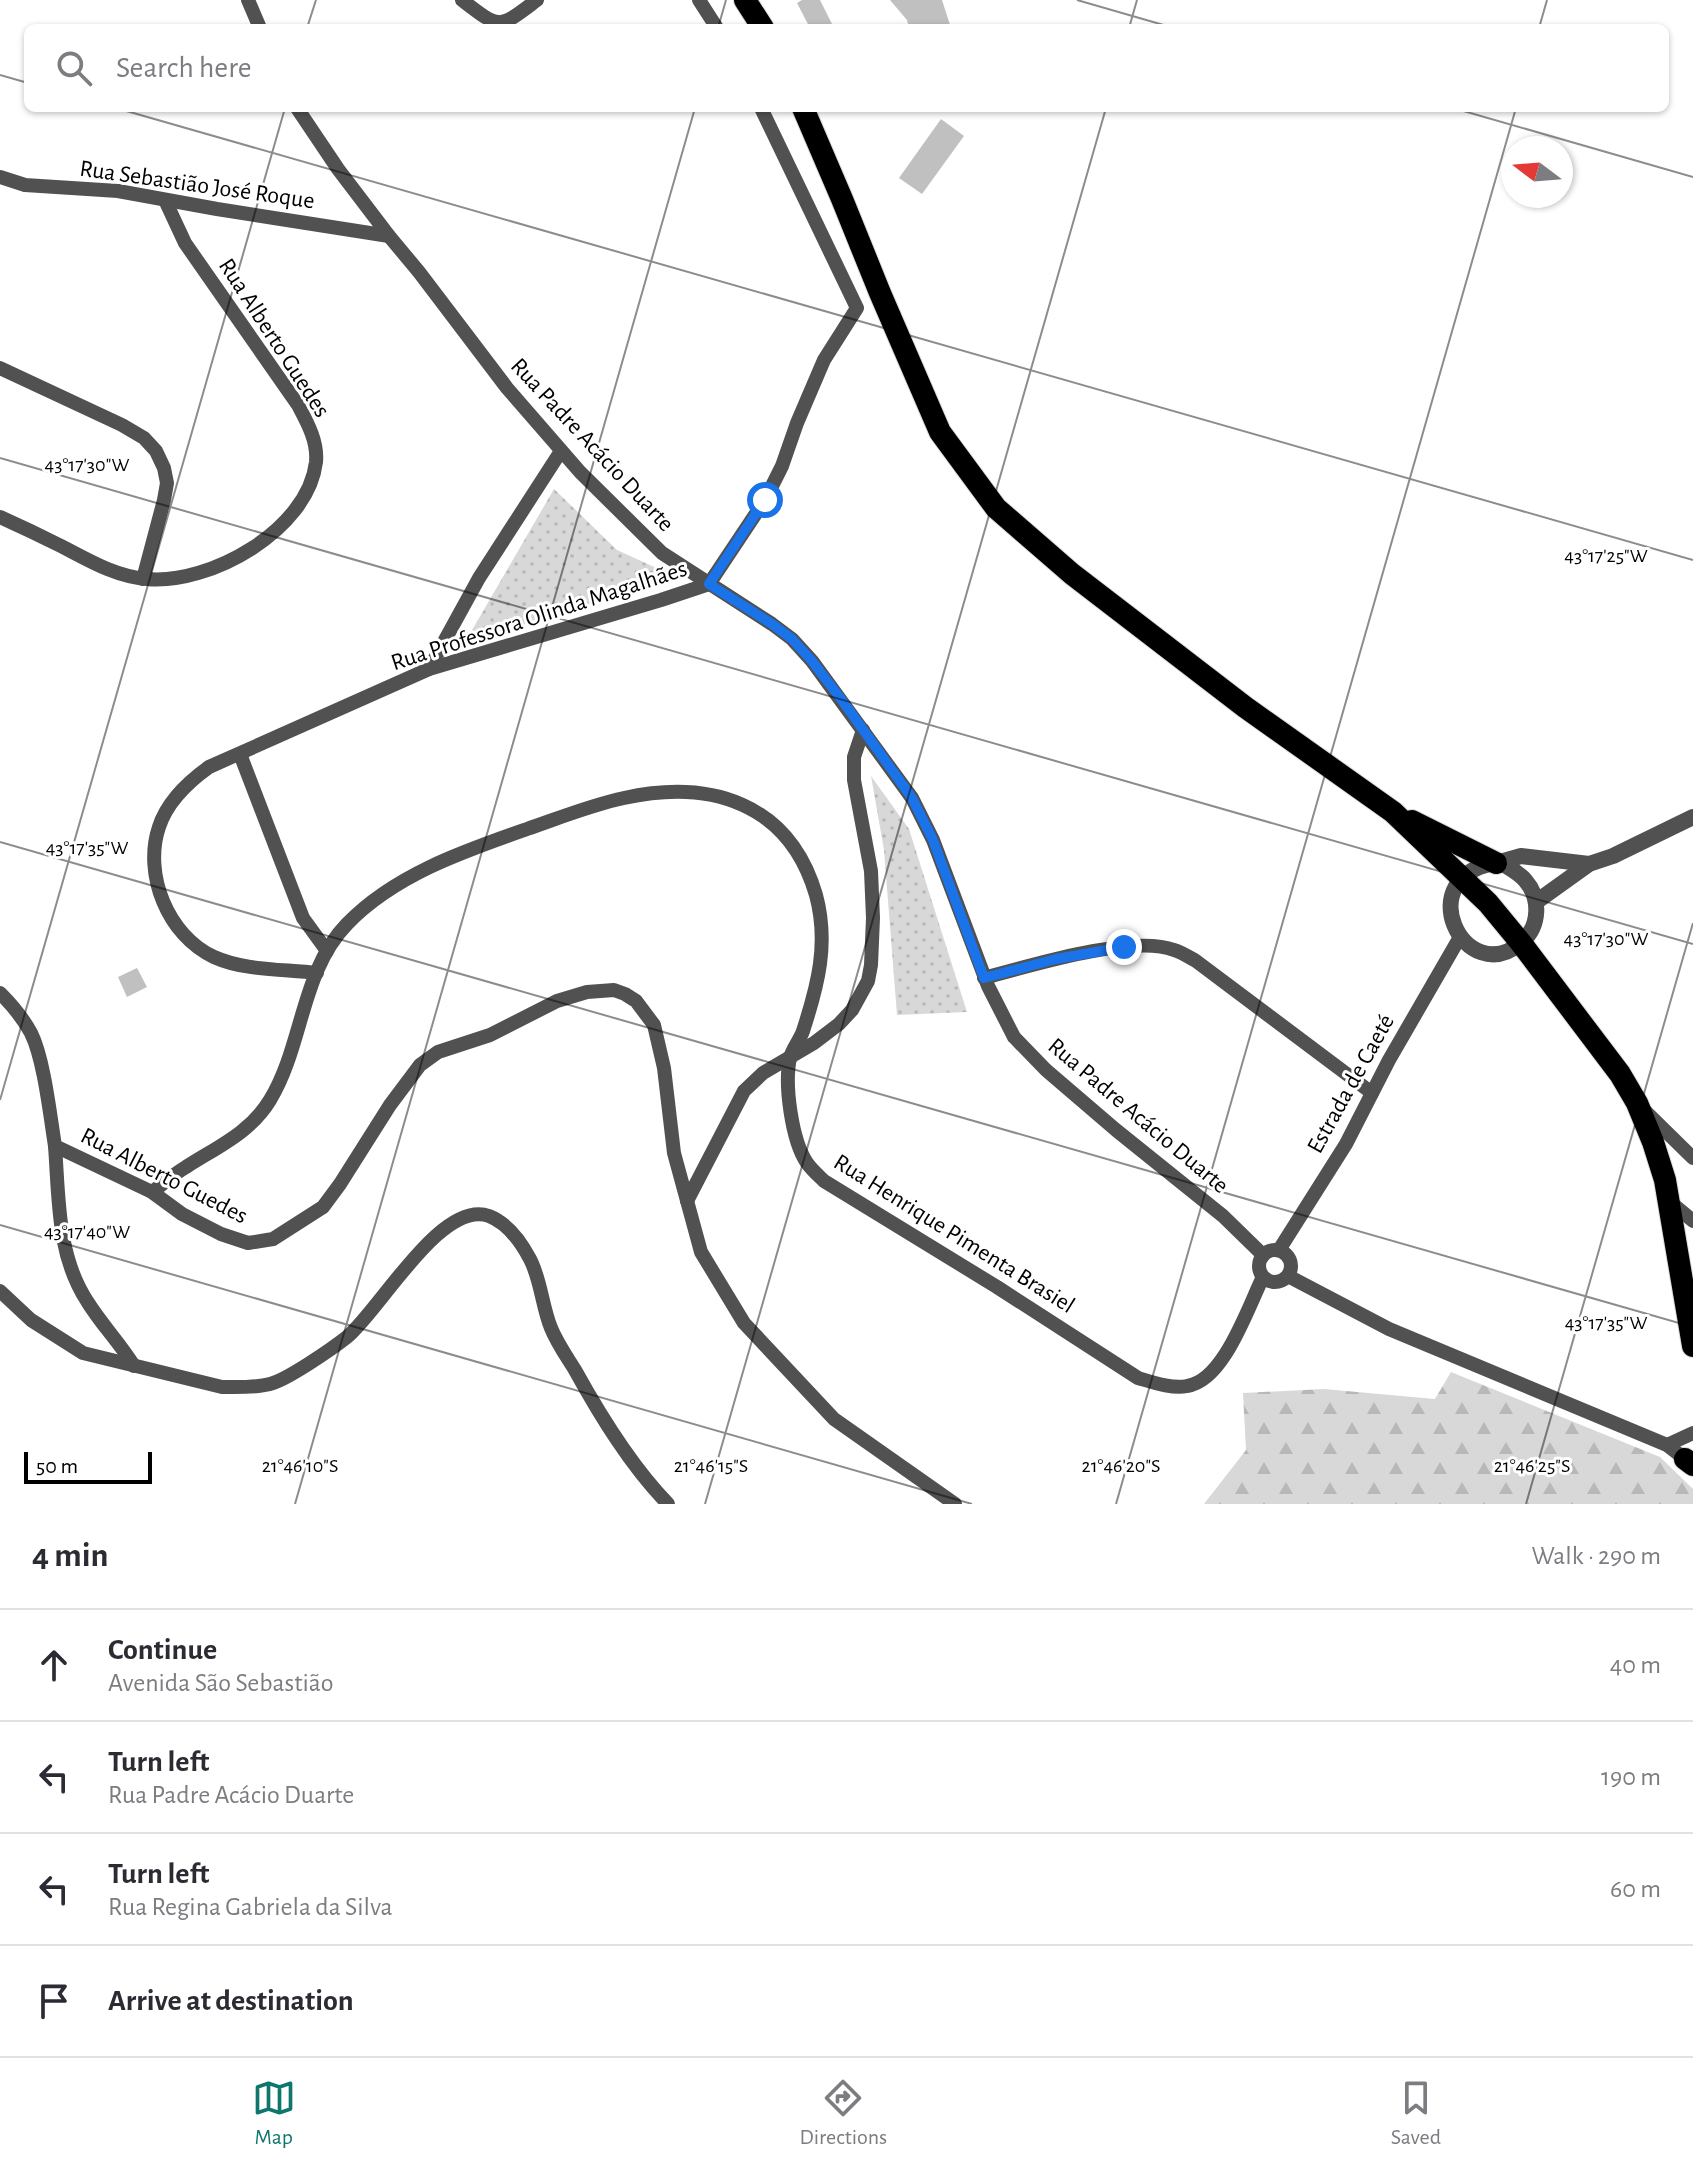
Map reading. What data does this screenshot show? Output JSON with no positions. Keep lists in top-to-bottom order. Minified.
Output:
{"streets":{"street":["Rua Sebastião José Roque","Rua Alberto Guedes","Rua Padre Acácio Duarte","Rua Professora Olinda Magalhães","Estrada de Caeté","Rua Henrique Pimenta Brasiel"]},"crossings":[["Rua Sebastião José Roque","Rua Alberto Guedes"],["Rua Sebastião José Roque","Rua Padre Acácio Duarte"],["Rua Alberto Guedes","Rua Henrique Pimenta Brasiel"],["Rua Padre Acácio Duarte","Rua Professora Olinda Magalhães"],["Rua Padre Acácio Duarte","Estrada de Caeté"],["Rua Padre Acácio Duarte","Rua Henrique Pimenta Brasiel"],["Rua Professora Olinda Magalhães","Rua Henrique Pimenta Brasiel"],["Estrada de Caeté","Rua Henrique Pimenta Brasiel"]],"scale_bar":"50 m","north":"left","page":{"search":"Search here","scale":"50 m","heading":["4 min","Walk · 290 m"],"list":[["Continue","Avenida São Sebastião","40 m"],["Turn left","Rua Padre Acácio Duarte","190 m"],["Turn left","Rua Regina Gabriela da Silva","60 m"],"Arrive at destination"],"nav":["Map","Directions","Saved"]},"coordinates":["43°17'30\"W","43°17'25\"W","43°17'35\"W","43°17'40\"W","21°46'10\"S","21°46'15\"S","21°46'20\"S","21°46'25\"S"]}
